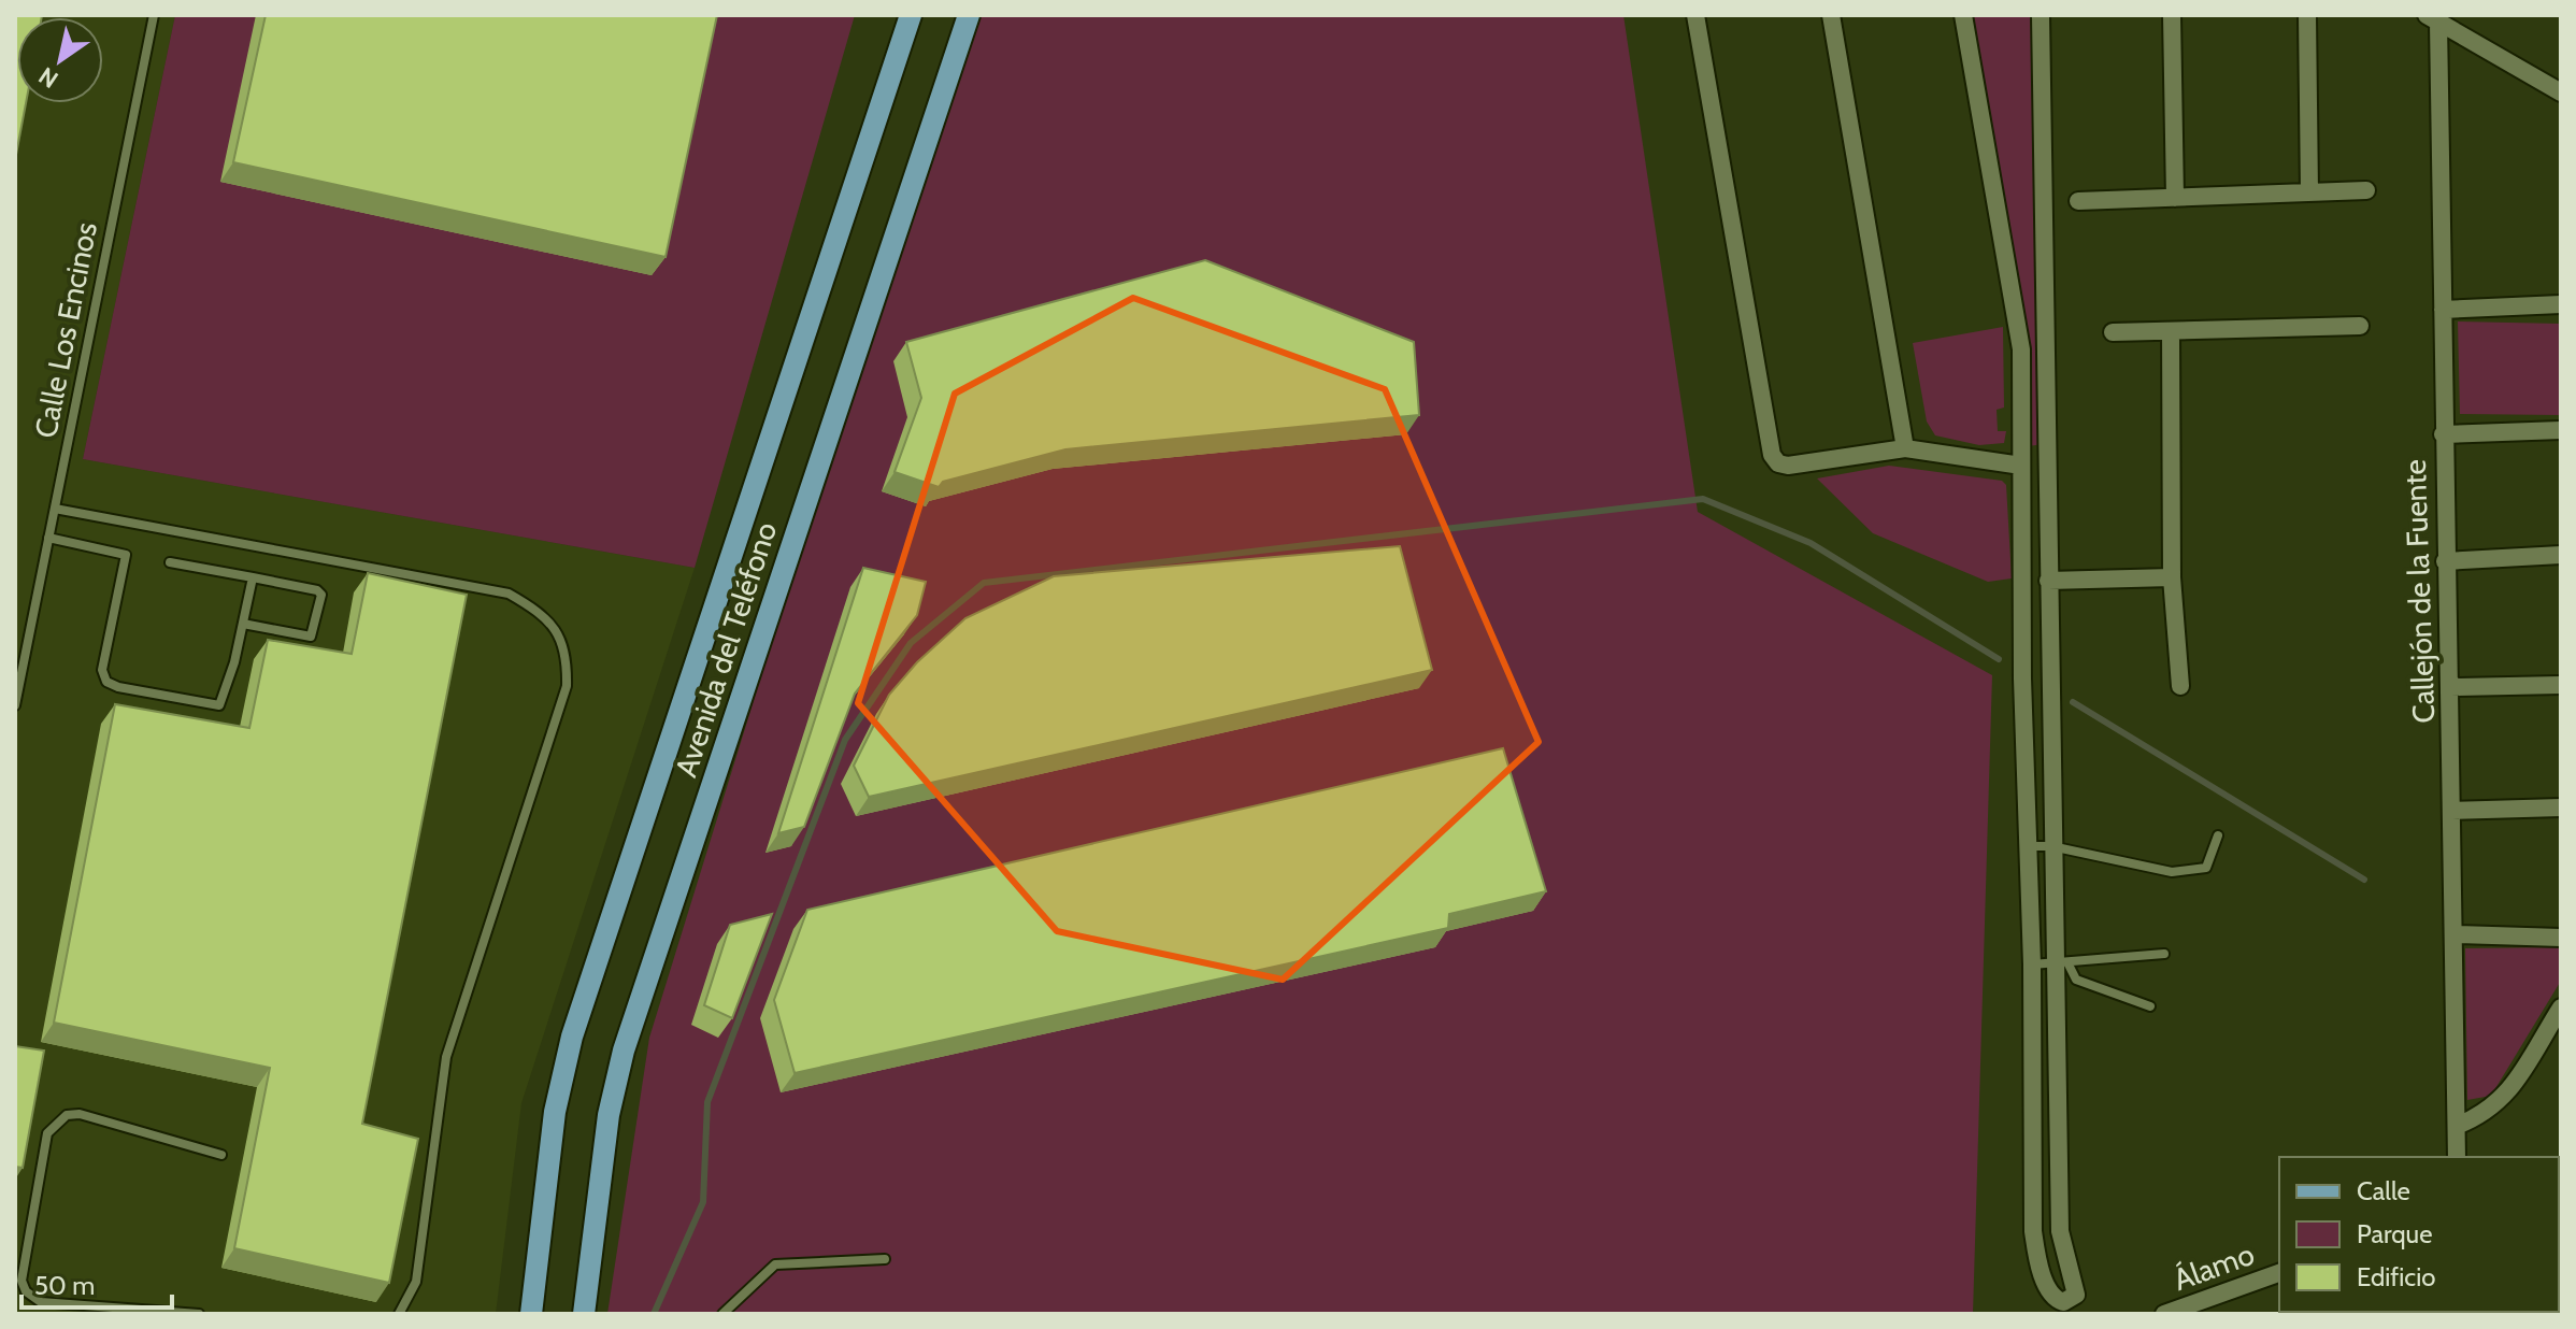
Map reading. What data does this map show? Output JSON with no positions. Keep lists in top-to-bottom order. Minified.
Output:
{"streets":{"main road":["Avenida del Teléfono"],"street":["Callejón de la Fuente","Álamo"],"lane":["Calle Los Encinos"]},"legend":["Calle","Parque","Edificio"],"scale_bar":"50 m","north":"bottom left"}
